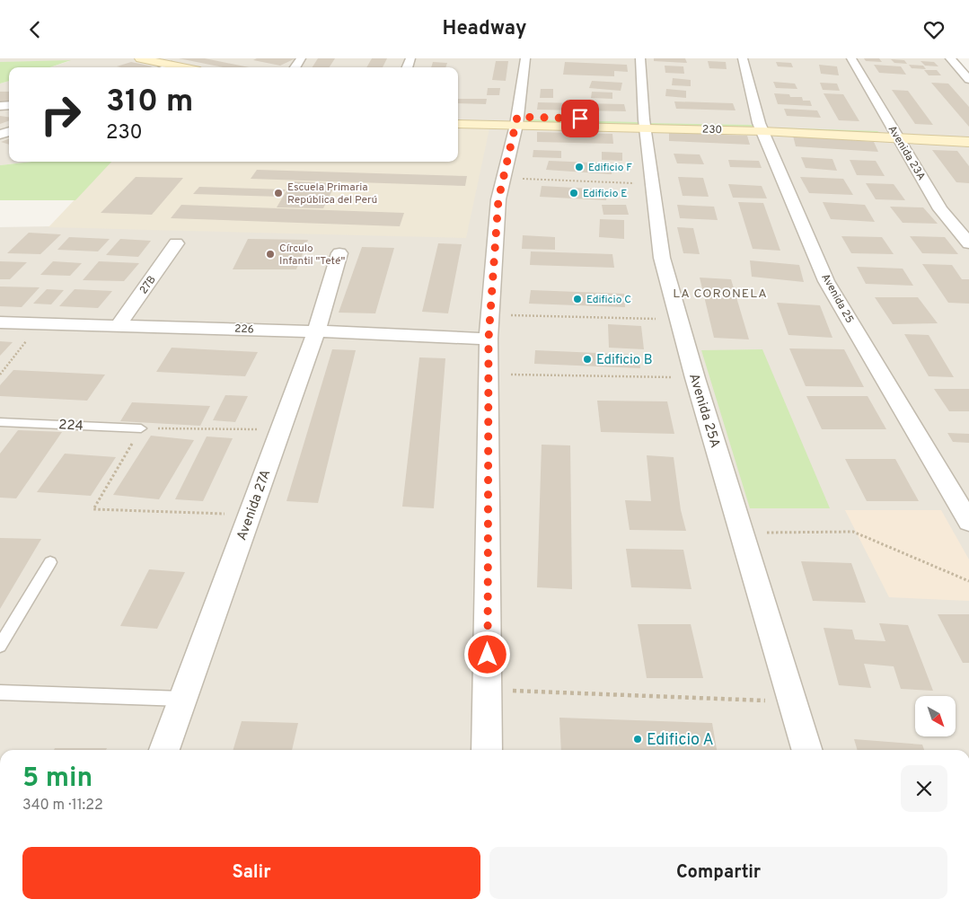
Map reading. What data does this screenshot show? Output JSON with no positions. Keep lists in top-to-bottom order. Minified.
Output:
{"streets":{"street":["230","Avenida 23A","27B","Avenida 25","226","Avenida 25A","Avenida 27A"],"lane":["224"]},"crossings":[["230","Avenida 23A"],["230","Avenida 25"],["230","Avenida 25A"],["27B","226"],["226","Avenida 27A"]],"districts":["LA CORONELA"],"places":["Edificio F","Escuela Primaria República del Perú","Edificio E","Círculo Infantil \"Teté\"","Edificio C","Edificio B","Edificio A"],"north":"bottom right","page":{"header":"Headway","turn":["310 m","230"],"heading":["5 min","340 m · 11:22"],"buttons":["Salir","Compartir"]}}
